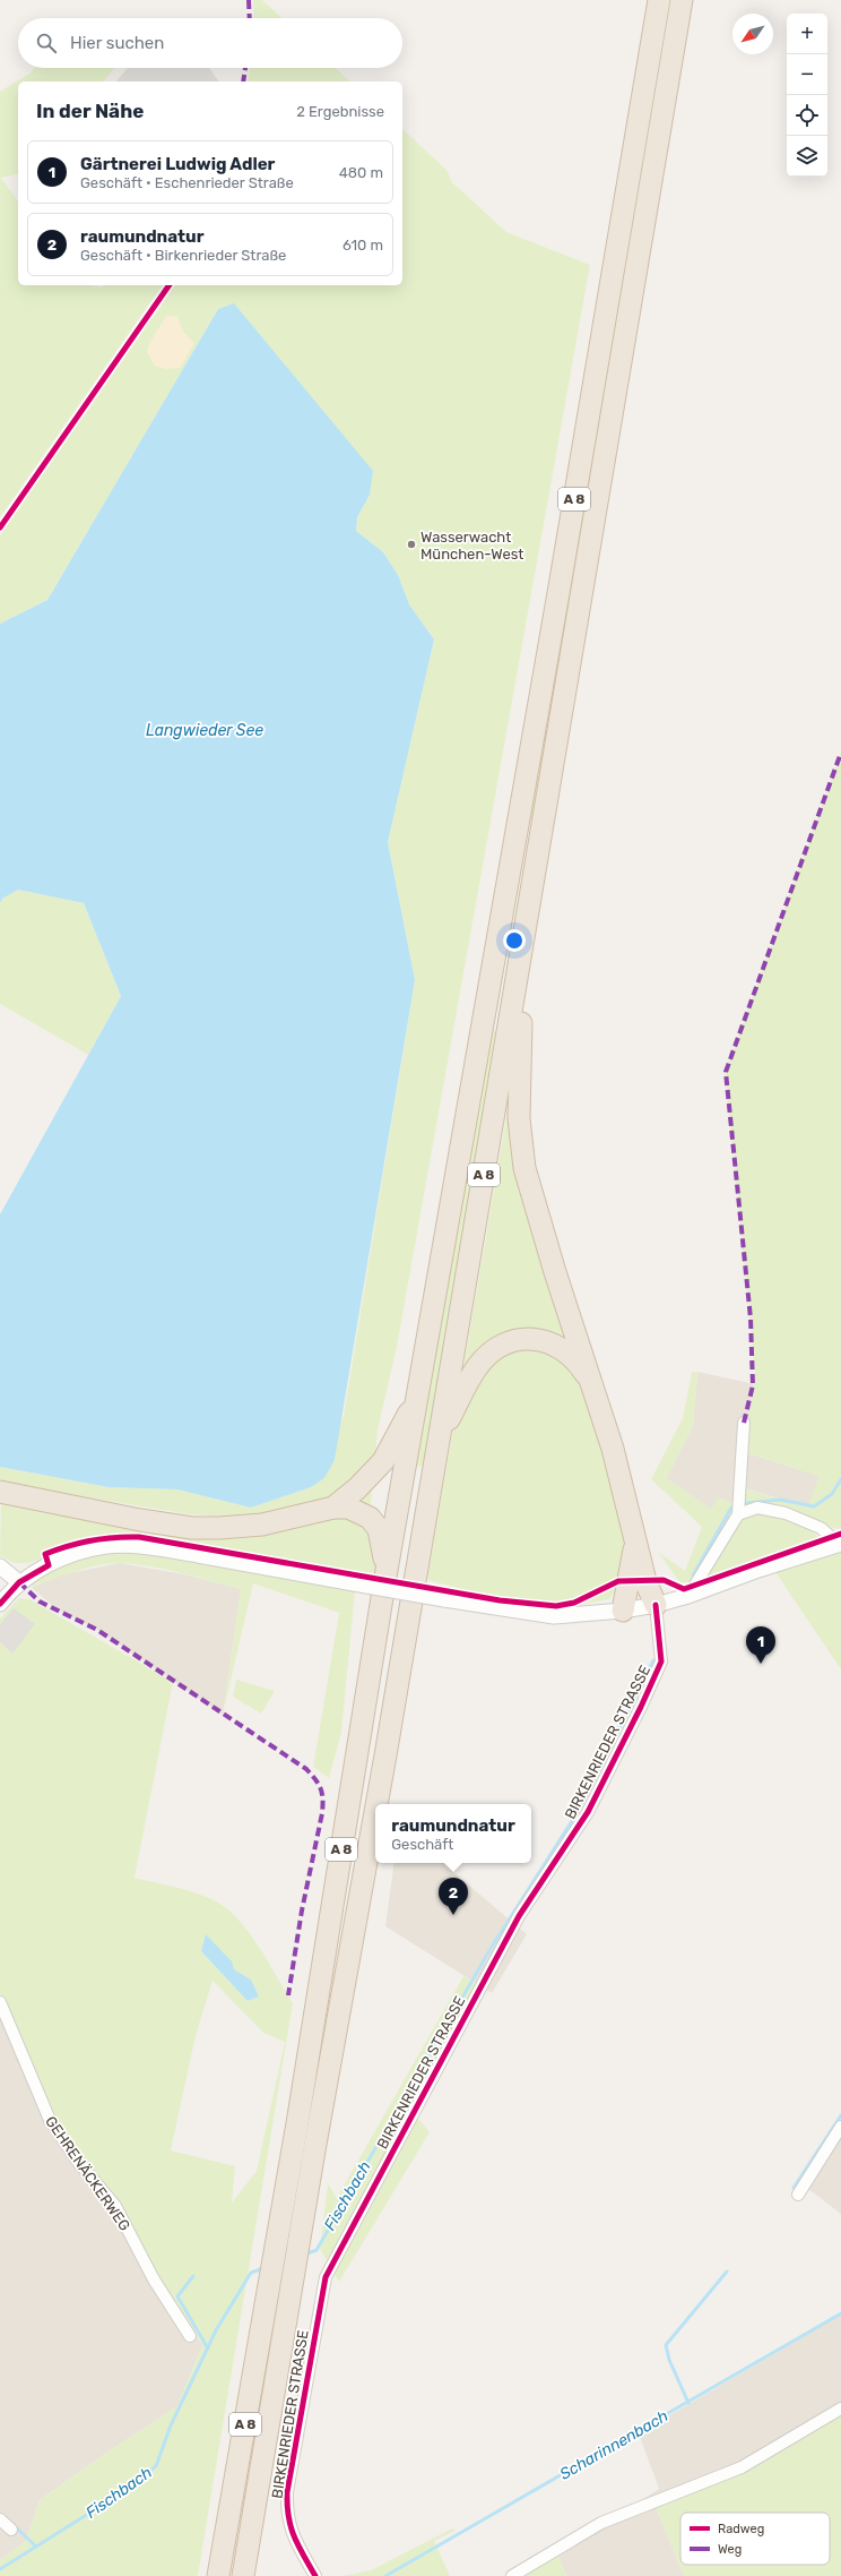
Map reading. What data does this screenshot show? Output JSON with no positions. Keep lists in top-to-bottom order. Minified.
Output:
{"streets":{"highway":["A 8"],"street":["BIRKENRIEDER STRASSE","GEHRENÄCKERWEG"]},"water":["Langwieder See","Fischbach","Scharinnenbach"],"places":["Wasserwacht München-West"],"legend":["Radweg","Weg"],"north":"bottom left","page":{"map_buttons":["+","−"],"search":"Hier suchen","heading":["In der Nähe","2 Ergebnisse"],"list":[{"mark":"1","name":"Gärtnerei Ludwig Adler","note":"Geschäft · Eschenrieder Straße","value":"480 m"},{"mark":"2","name":"raumundnatur","note":"Geschäft · Birkenrieder Straße","value":"610 m"}],"pins":["1","2"],"popup":["raumundnatur","Geschäft"]}}
